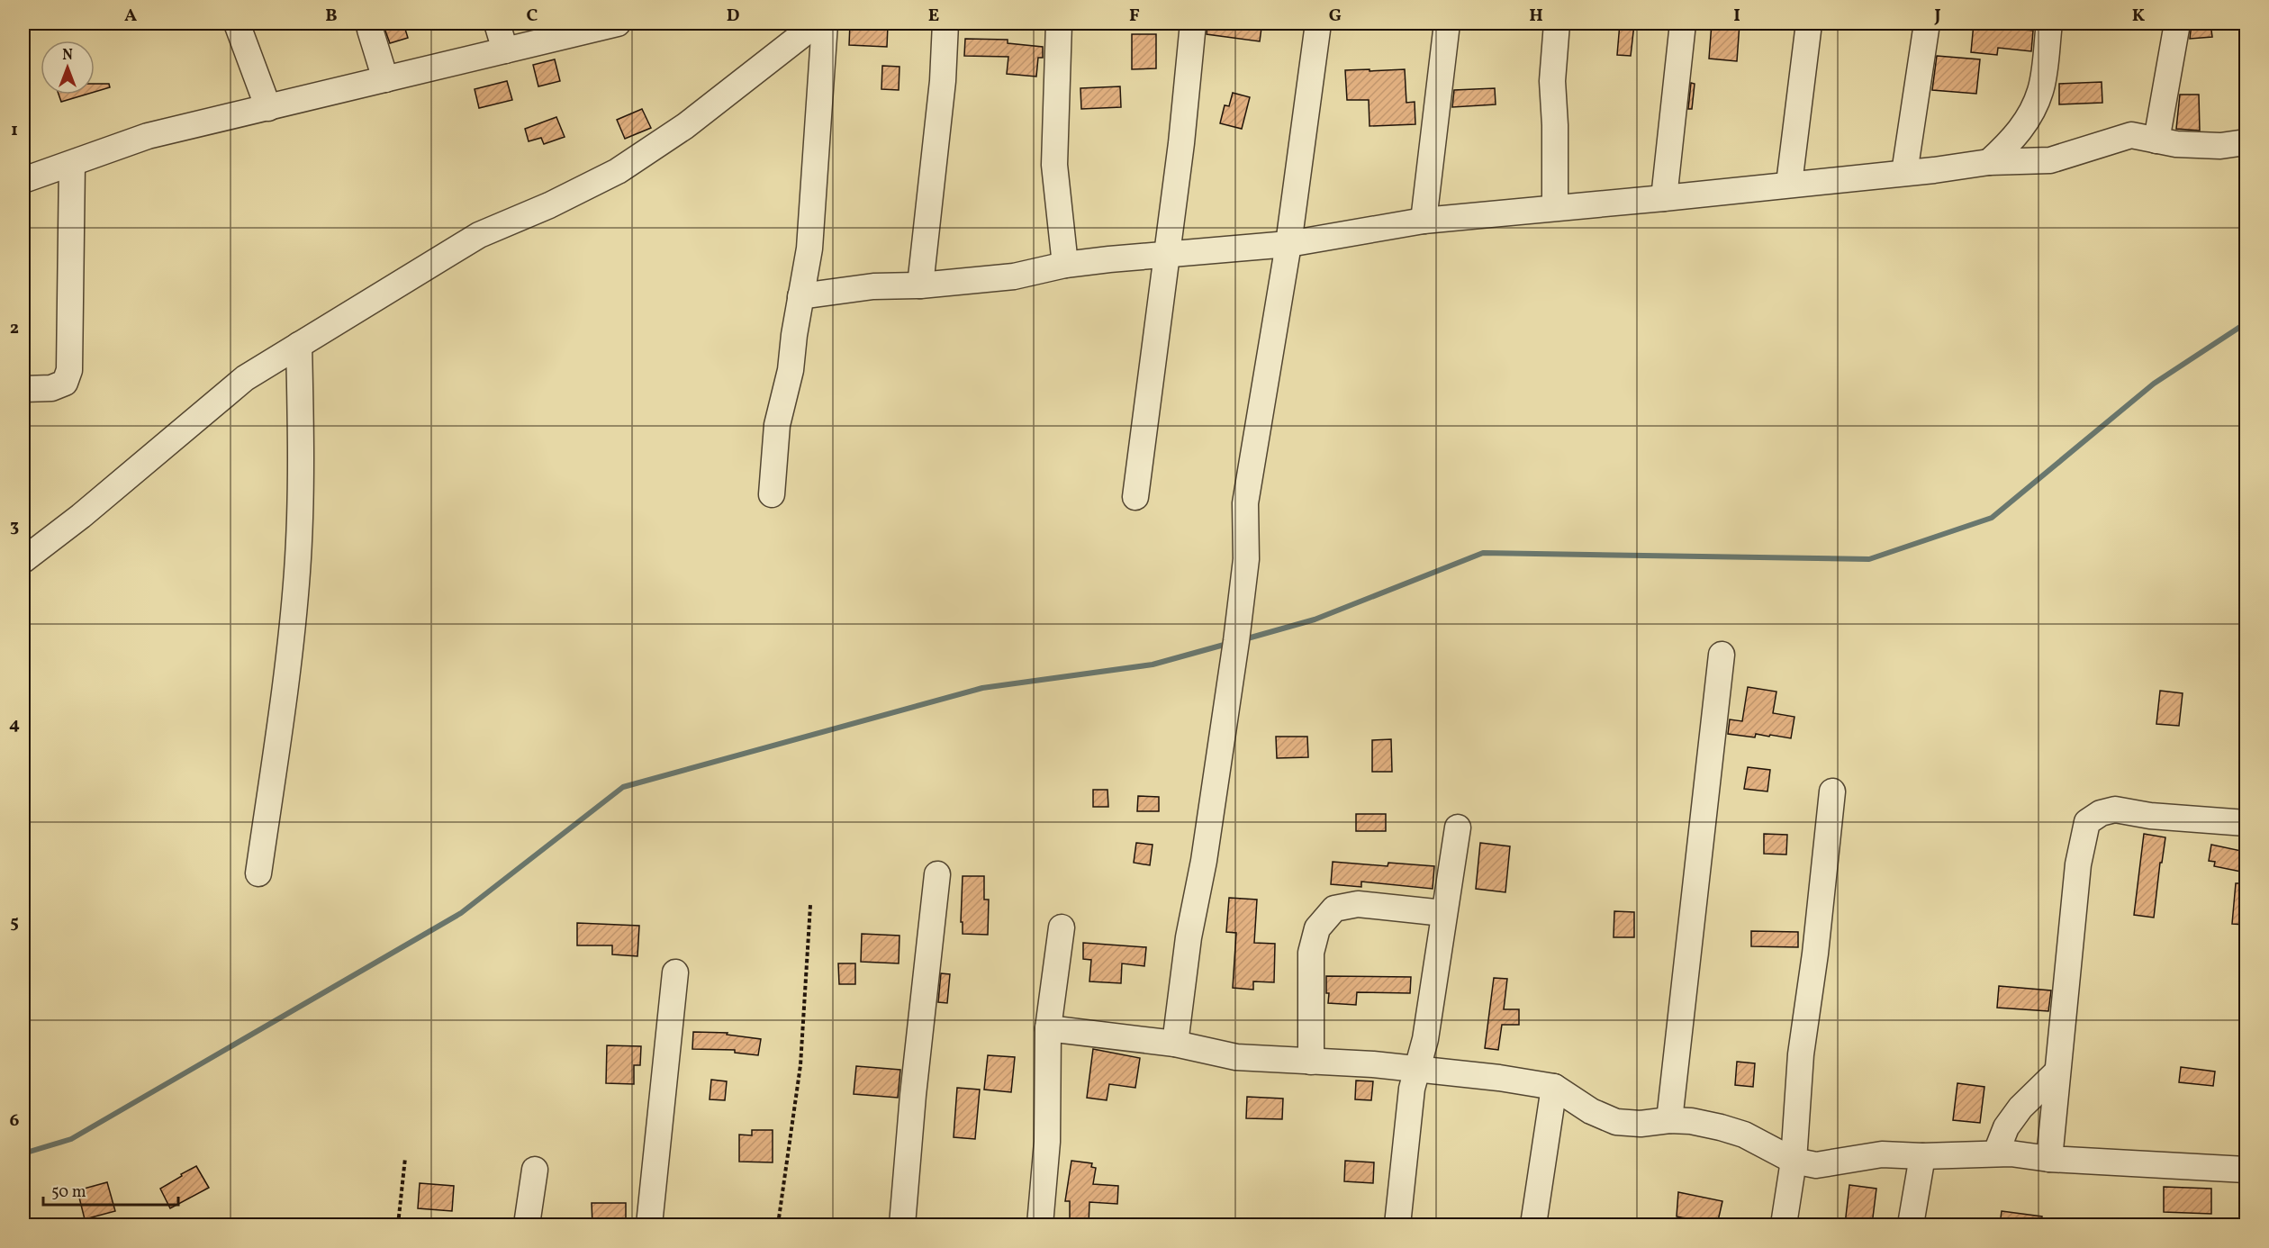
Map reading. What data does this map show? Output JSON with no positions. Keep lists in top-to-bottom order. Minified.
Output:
{"scale_bar":"50 m","north":"top","grid":{"columns":["A","B","C","D","E","F","G","H","I","J","K"],"rows":["1","2","3","4","5","6"]}}
